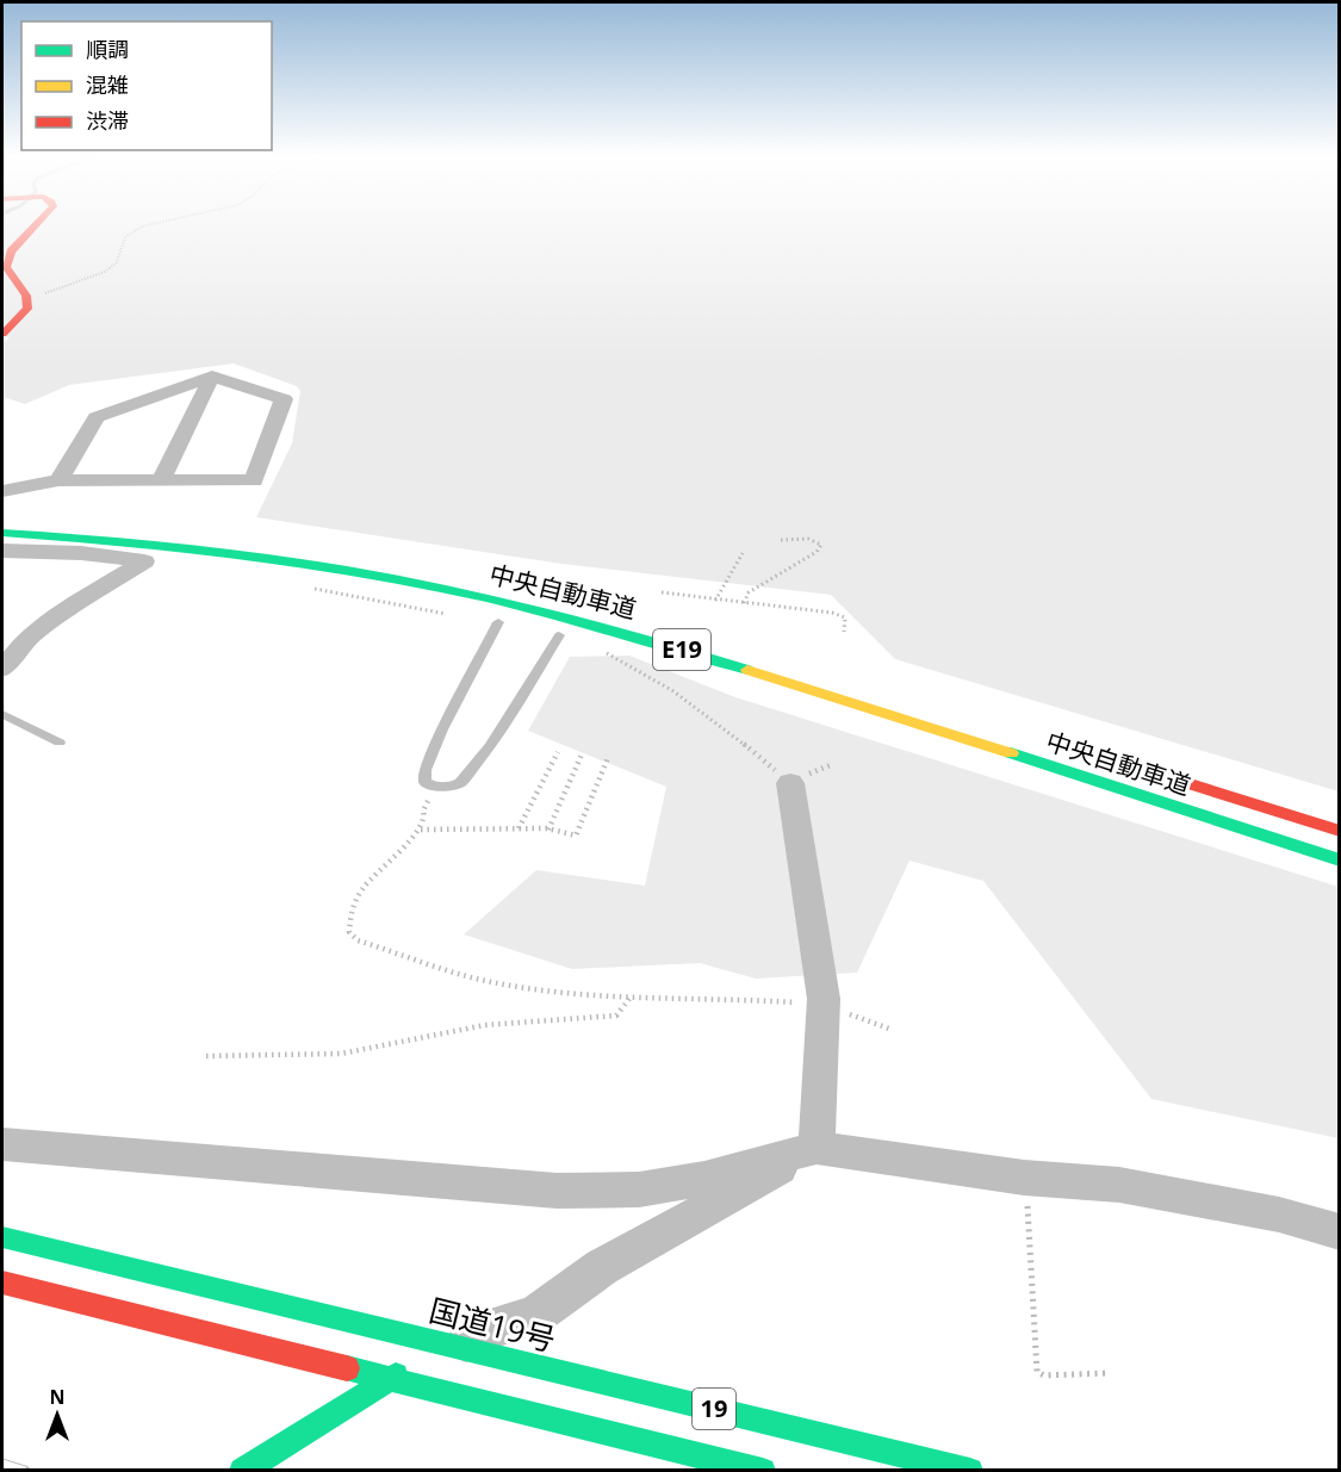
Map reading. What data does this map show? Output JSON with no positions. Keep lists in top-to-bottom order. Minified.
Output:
{"streets":{"main road":["中央自動車道","E19","国道19号","19"]},"legend":["順調","混雑","渋滞"],"north":"top"}
